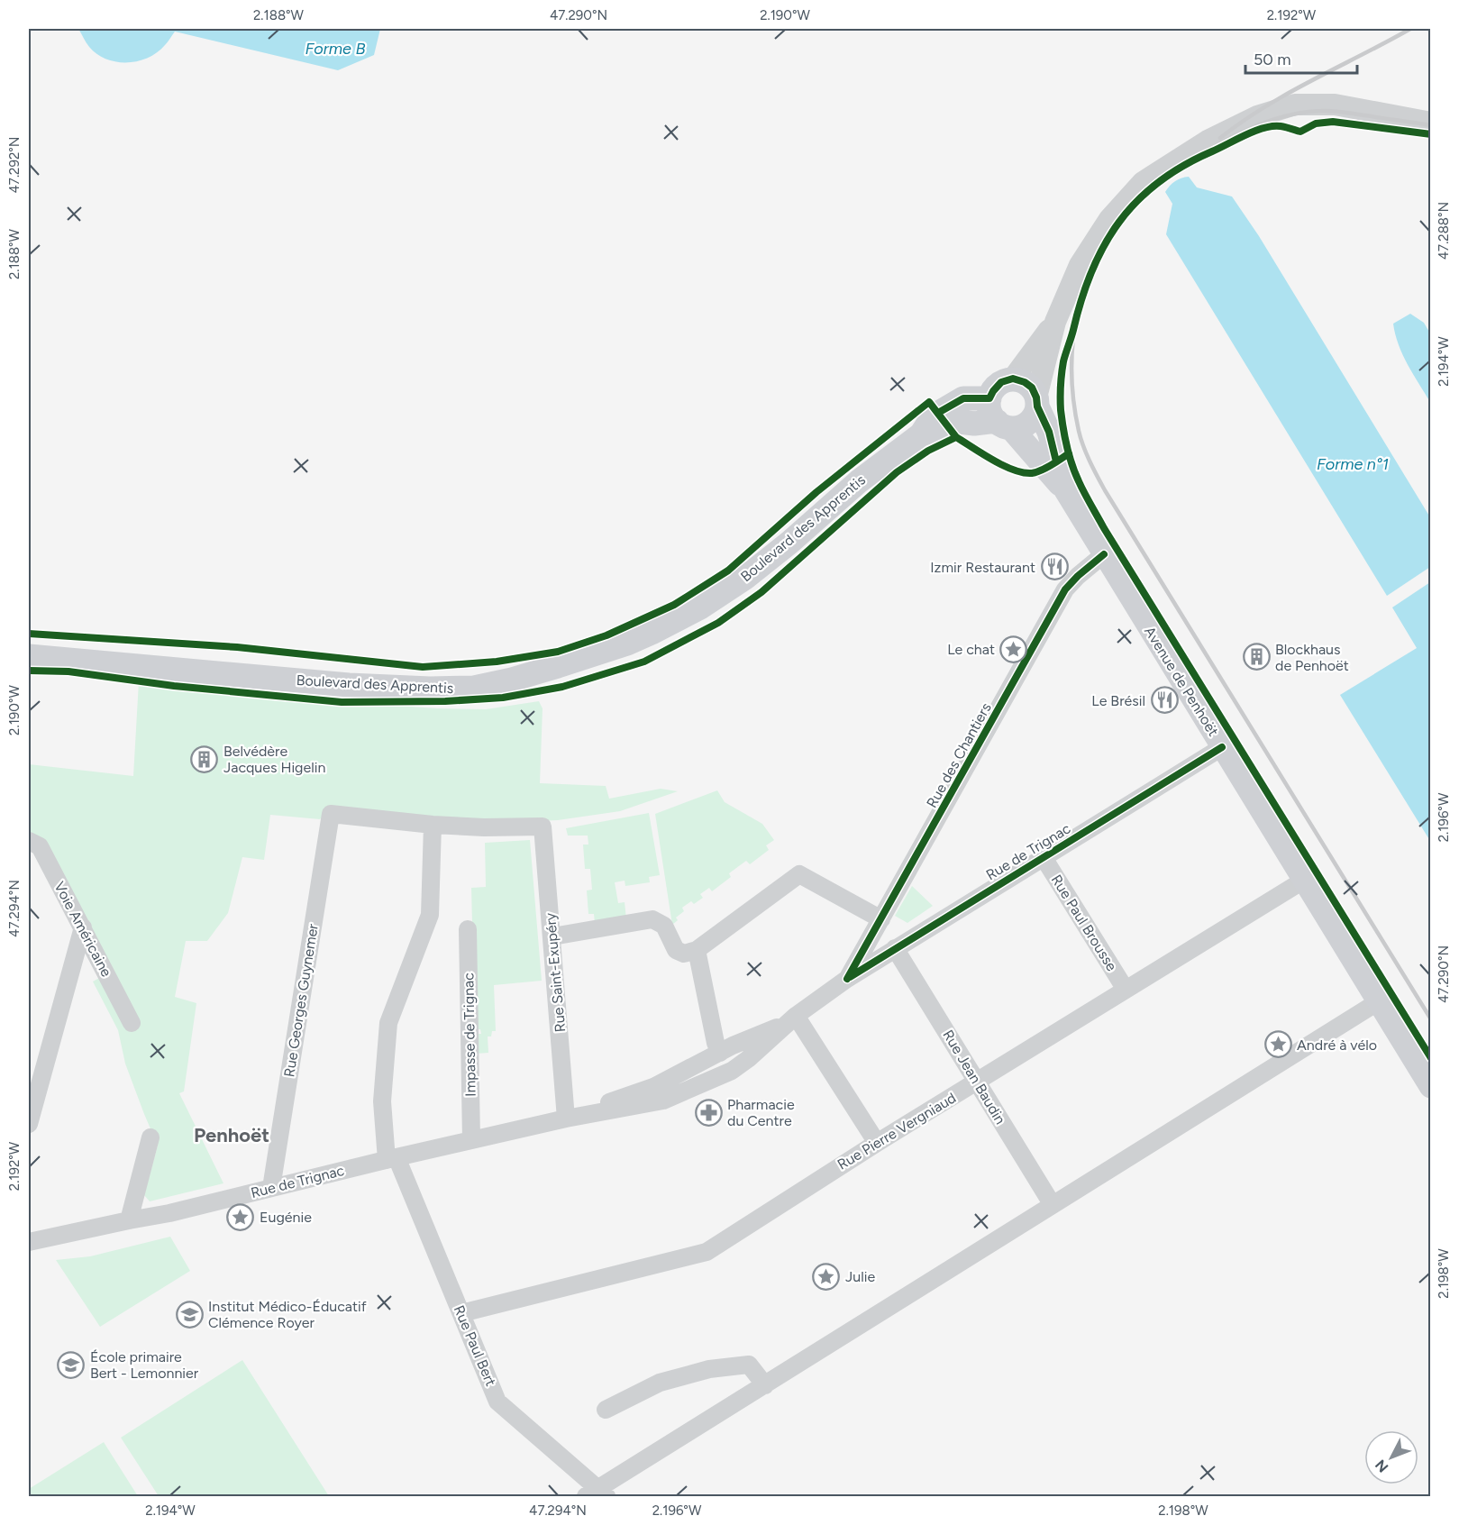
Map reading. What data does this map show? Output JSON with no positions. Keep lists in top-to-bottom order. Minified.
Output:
{"streets":{"main road":["Boulevard des Apprentis","Avenue de Penhoët"],"street":["Rue des Chantiers","Rue de Trignac","Rue Paul Brousse","Voie Américaine","Rue Saint-Exupéry","Rue Georges Guynemer","Impasse de Trignac","Rue Jean Baudin","Rue Pierre Vergniaud","Rue Paul Bert"]},"crossings":[["Boulevard des Apprentis","Avenue de Penhoët"],["Avenue de Penhoët","Rue des Chantiers"],["Avenue de Penhoët","Rue de Trignac"],["Avenue de Penhoët","Rue Pierre Vergniaud"],["Rue des Chantiers","Rue de Trignac"],["Rue de Trignac","Rue Paul Brousse"],["Rue de Trignac","Rue Saint-Exupéry"],["Rue de Trignac","Rue Georges Guynemer"],["Rue de Trignac","Impasse de Trignac"],["Rue de Trignac","Rue Jean Baudin"],["Rue de Trignac","Rue Paul Bert"],["Rue Paul Brousse","Rue Pierre Vergniaud"],["Rue Saint-Exupéry","Rue Georges Guynemer"],["Rue Saint-Exupéry","Rue Paul Bert"],["Rue Georges Guynemer","Rue Paul Bert"],["Rue Jean Baudin","Rue Pierre Vergniaud"],["Rue Pierre Vergniaud","Rue Paul Bert"]],"districts":["Penhoët"],"water":["Forme B","Forme n°1"],"places":{"restaurant":["Izmir Restaurant","Le Brésil"],"place":["Le chat","André à vélo","Eugénie","Julie"],"building":["Blockhaus de Penhoët","Belvédère Jacques Higelin"],"pharmacy":["Pharmacie du Centre"],"school or university":["Institut Médico-Éducatif Clémence Royer","École primaire Bert - Lemonnier"]},"scale_bar":"50 m","north":"bottom left","coordinates":["2.188°W","47.290°N","2.190°W","2.192°W","47.292°N","47.288°N","2.194°W","2.196°W","47.294°N","2.198°W"]}
